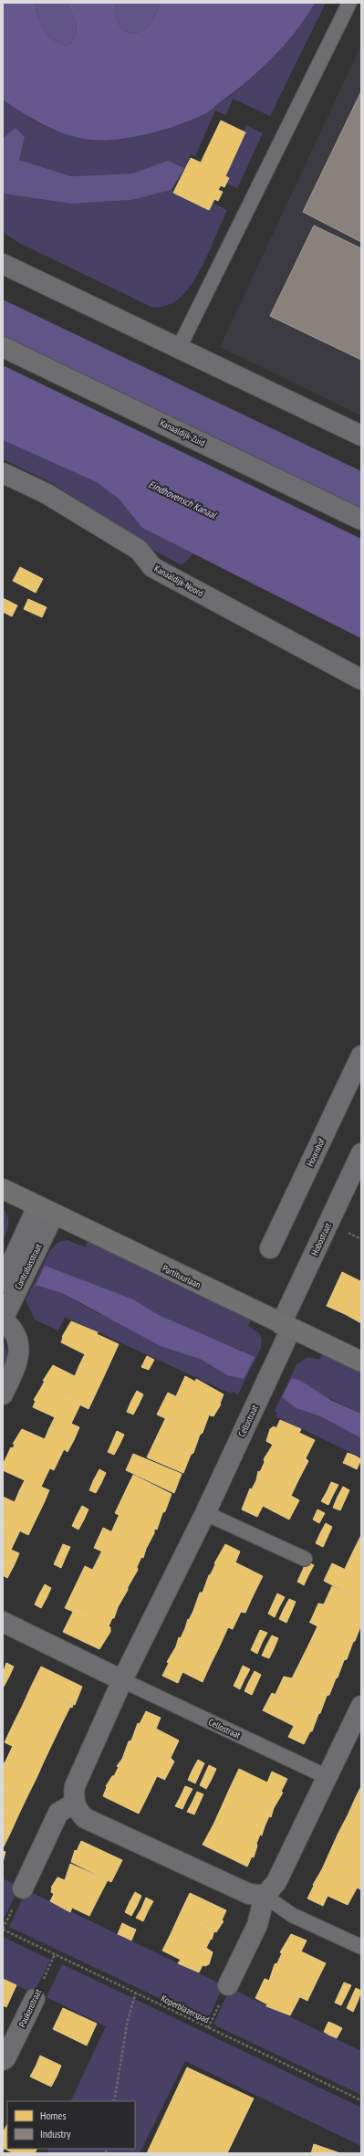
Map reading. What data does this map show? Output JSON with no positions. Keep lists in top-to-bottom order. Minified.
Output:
{"streets":{"street":["Kanaaldijk-Zuid","Kanaaldijk-Noord","Hoornhof","Hobostraat","Contrabasstraat","Partituurlaan","Cellostraat","Paukenstraat"],"path":["Koperblazerspad"]},"crossings":[["Hobostraat","Partituurlaan"],["Hobostraat","Cellostraat"],["Contrabasstraat","Partituurlaan"],["Partituurlaan","Cellostraat"],["Paukenstraat","Koperblazerspad"]],"water":["Eindhovensch Kanaal"],"legend":["Homes","Industry"]}
